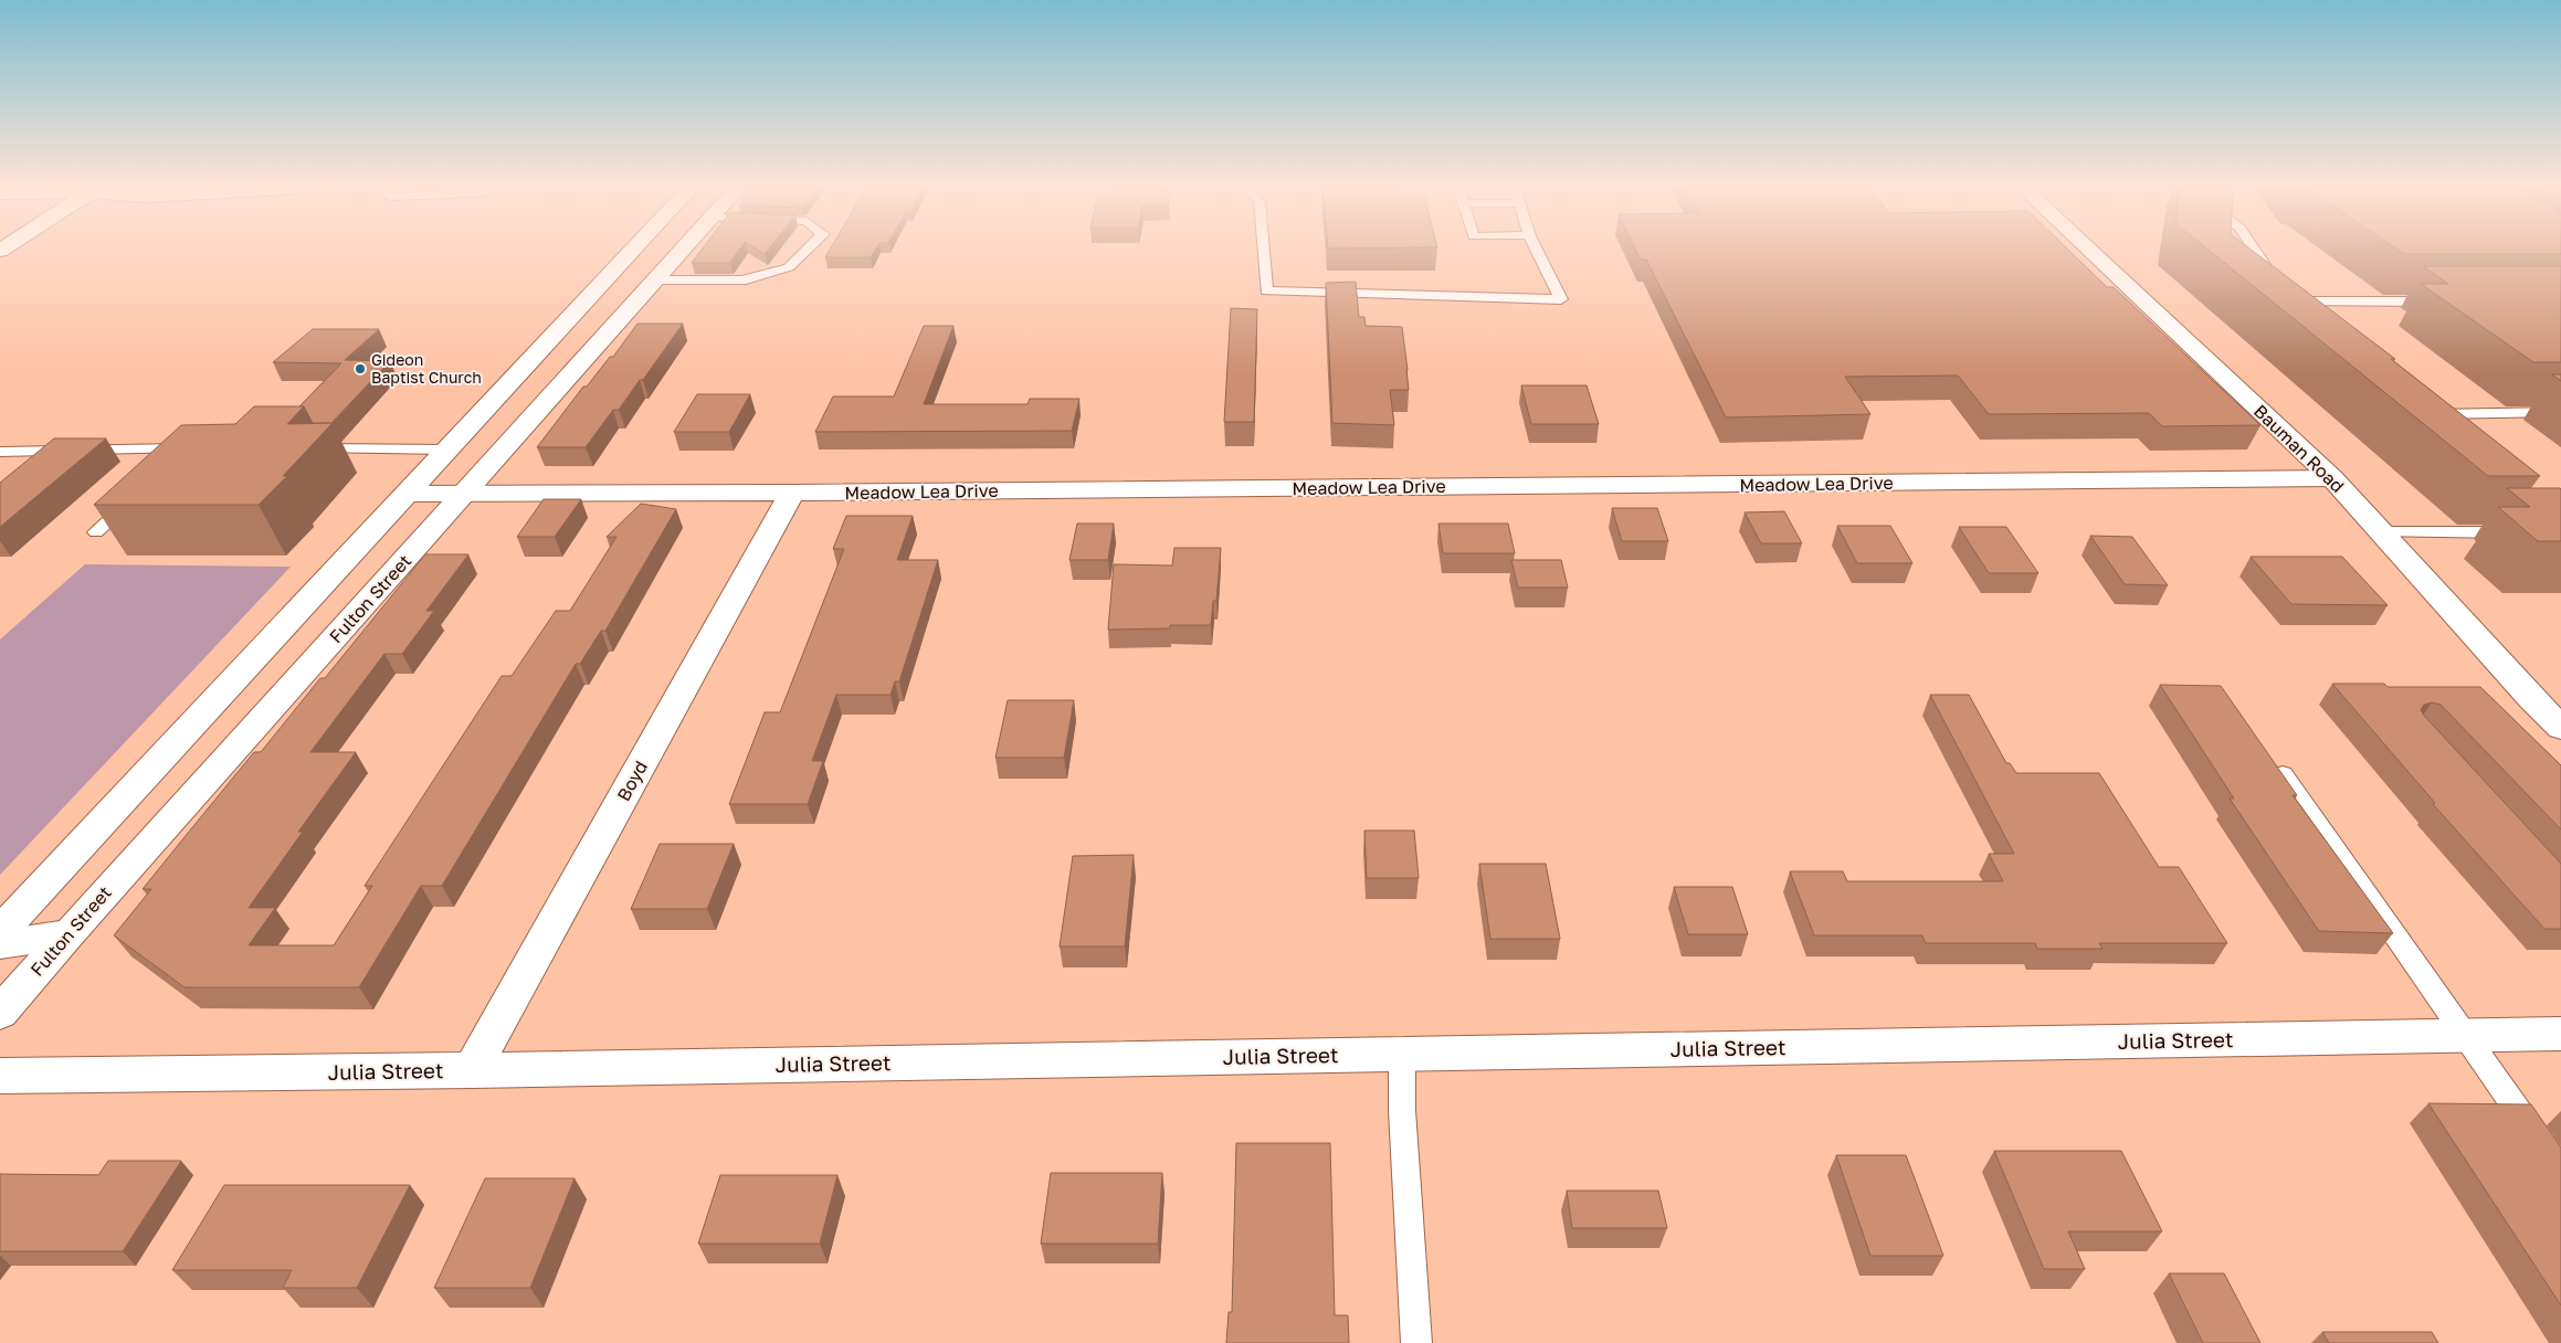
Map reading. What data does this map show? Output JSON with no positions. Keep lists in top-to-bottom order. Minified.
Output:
{"streets":{"street":["Bauman Road","Meadow Lea Drive","Fulton Street","Boyd","Julia Street"]},"crossings":[["Bauman Road","Meadow Lea Drive"],["Meadow Lea Drive","Fulton Street"],["Meadow Lea Drive","Boyd"],["Boyd","Julia Street"]],"places":["Gideon Baptist Church"]}
